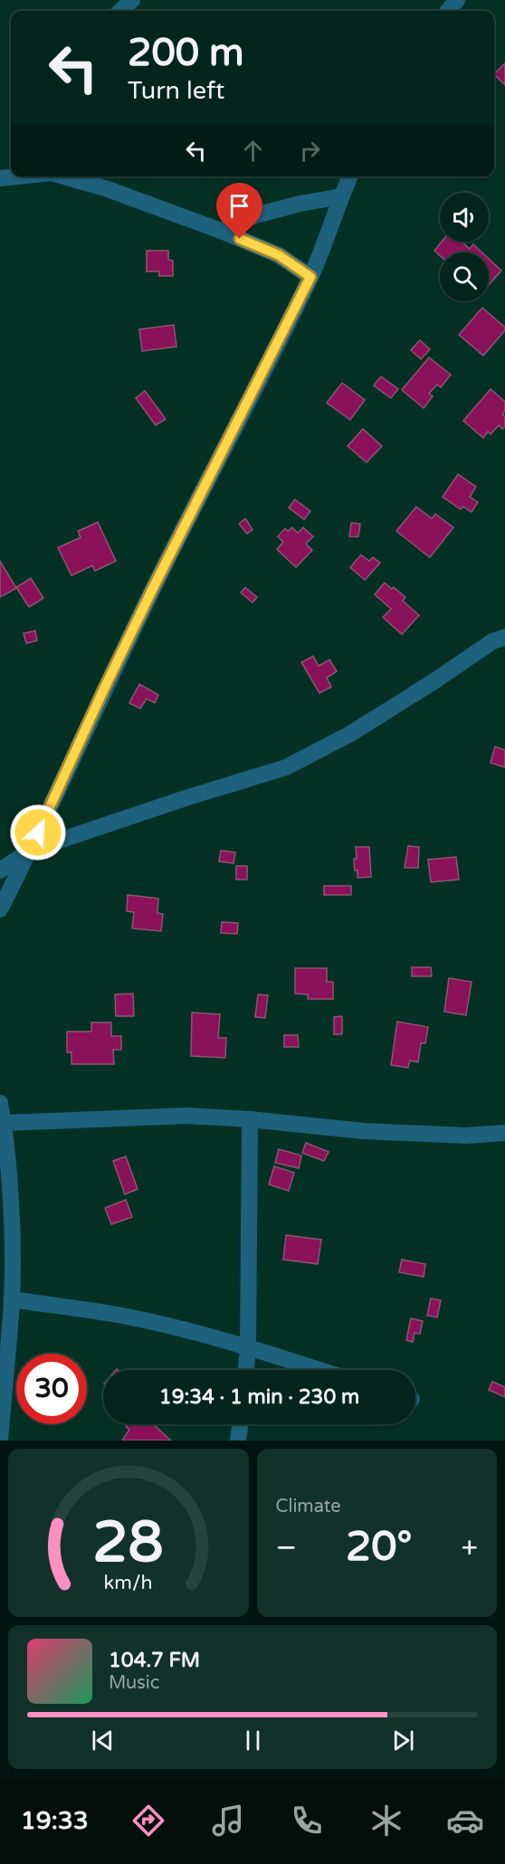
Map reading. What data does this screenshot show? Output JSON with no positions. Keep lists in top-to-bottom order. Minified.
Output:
{"page":{"turn":["200 m","Turn left"],"limit":"30","trip":"19:34 · 1 min · 230 m","tile":"Climate","heat":["−","20°","+"],"song":["104.7 FM","Music"],"tabs":"19:33","gauge":["28","km/h"]}}
